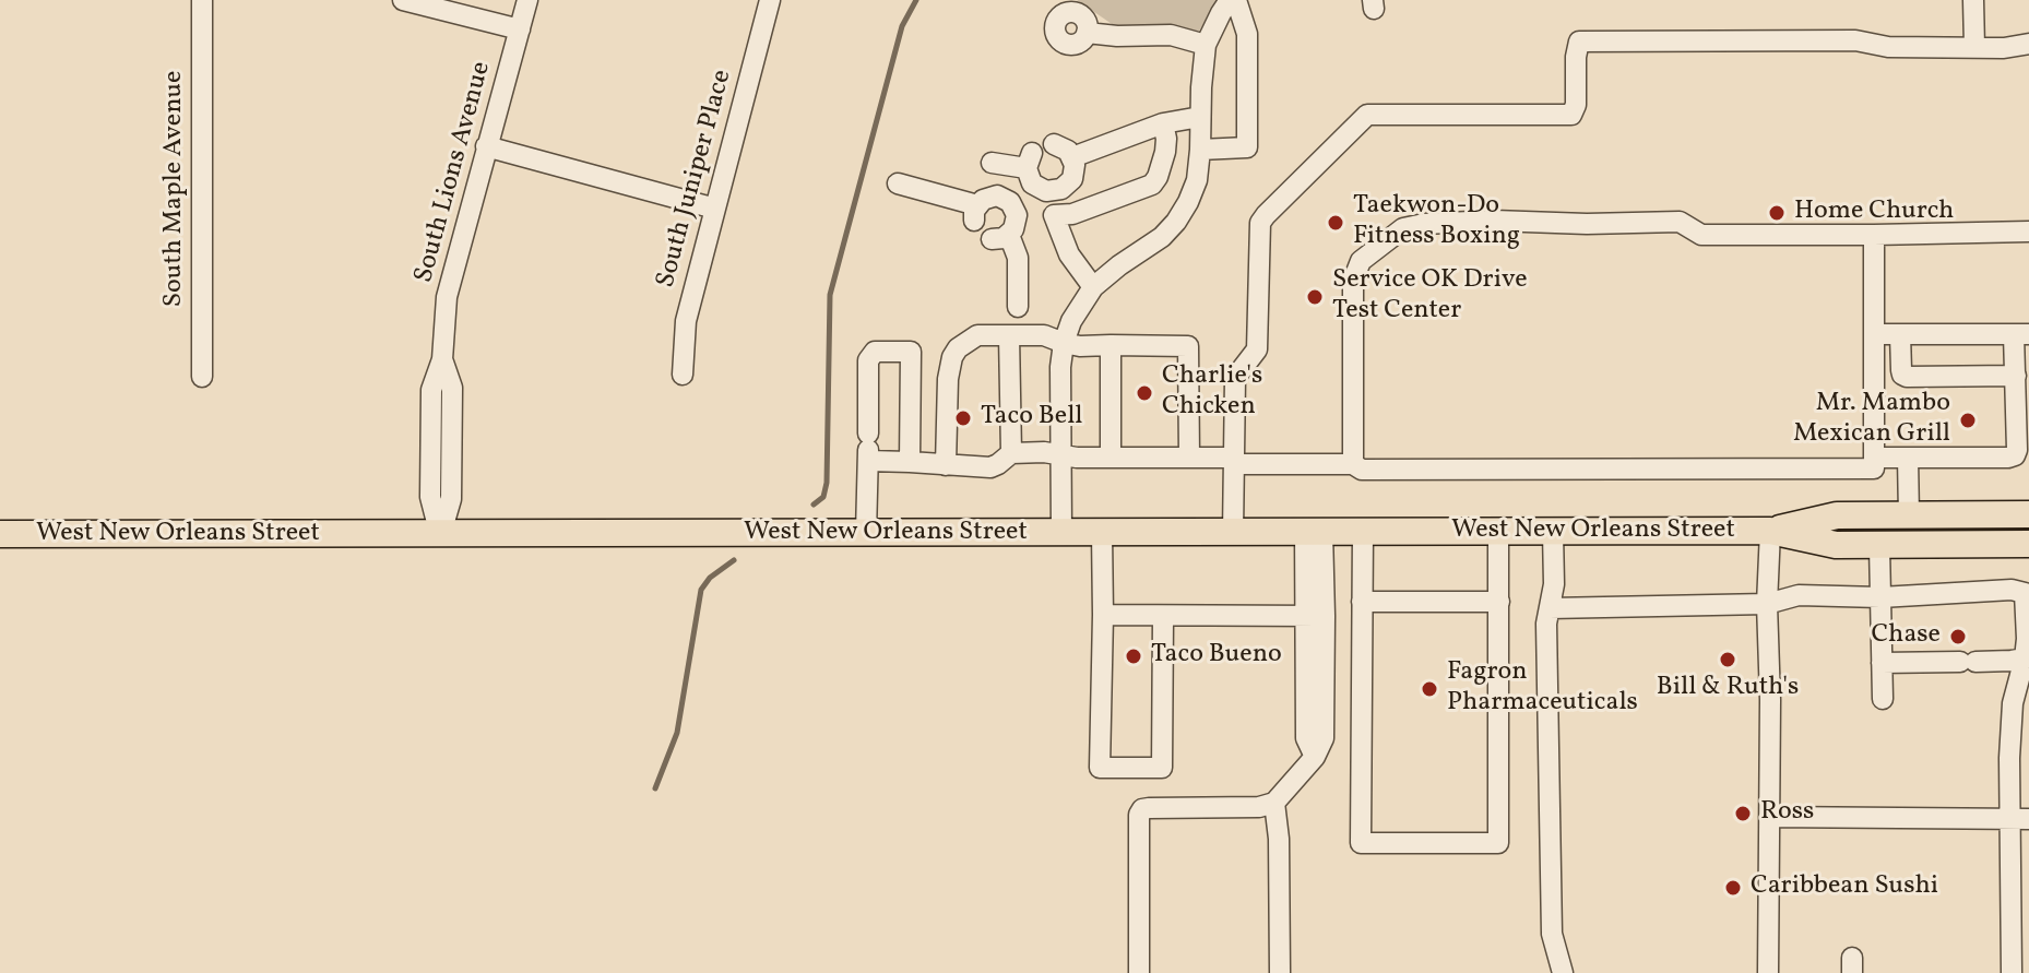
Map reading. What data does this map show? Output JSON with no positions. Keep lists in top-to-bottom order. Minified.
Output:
{"streets":{"main road":["West New Orleans Street"],"street":["South Lions Avenue","South Juniper Place","South Maple Avenue"]},"crossings":[["South Lions Avenue","West New Orleans Street"]],"places":["Home Church","Taekwon-Do Fitness Boxing","Service OK Drive Test Center","Charlie's Chicken","Taco Bell","Mr. Mambo Mexican Grill","Chase","Taco Bueno","Bill & Ruth's","Fagron Pharmaceuticals","Ross","Caribbean Sushi"]}
